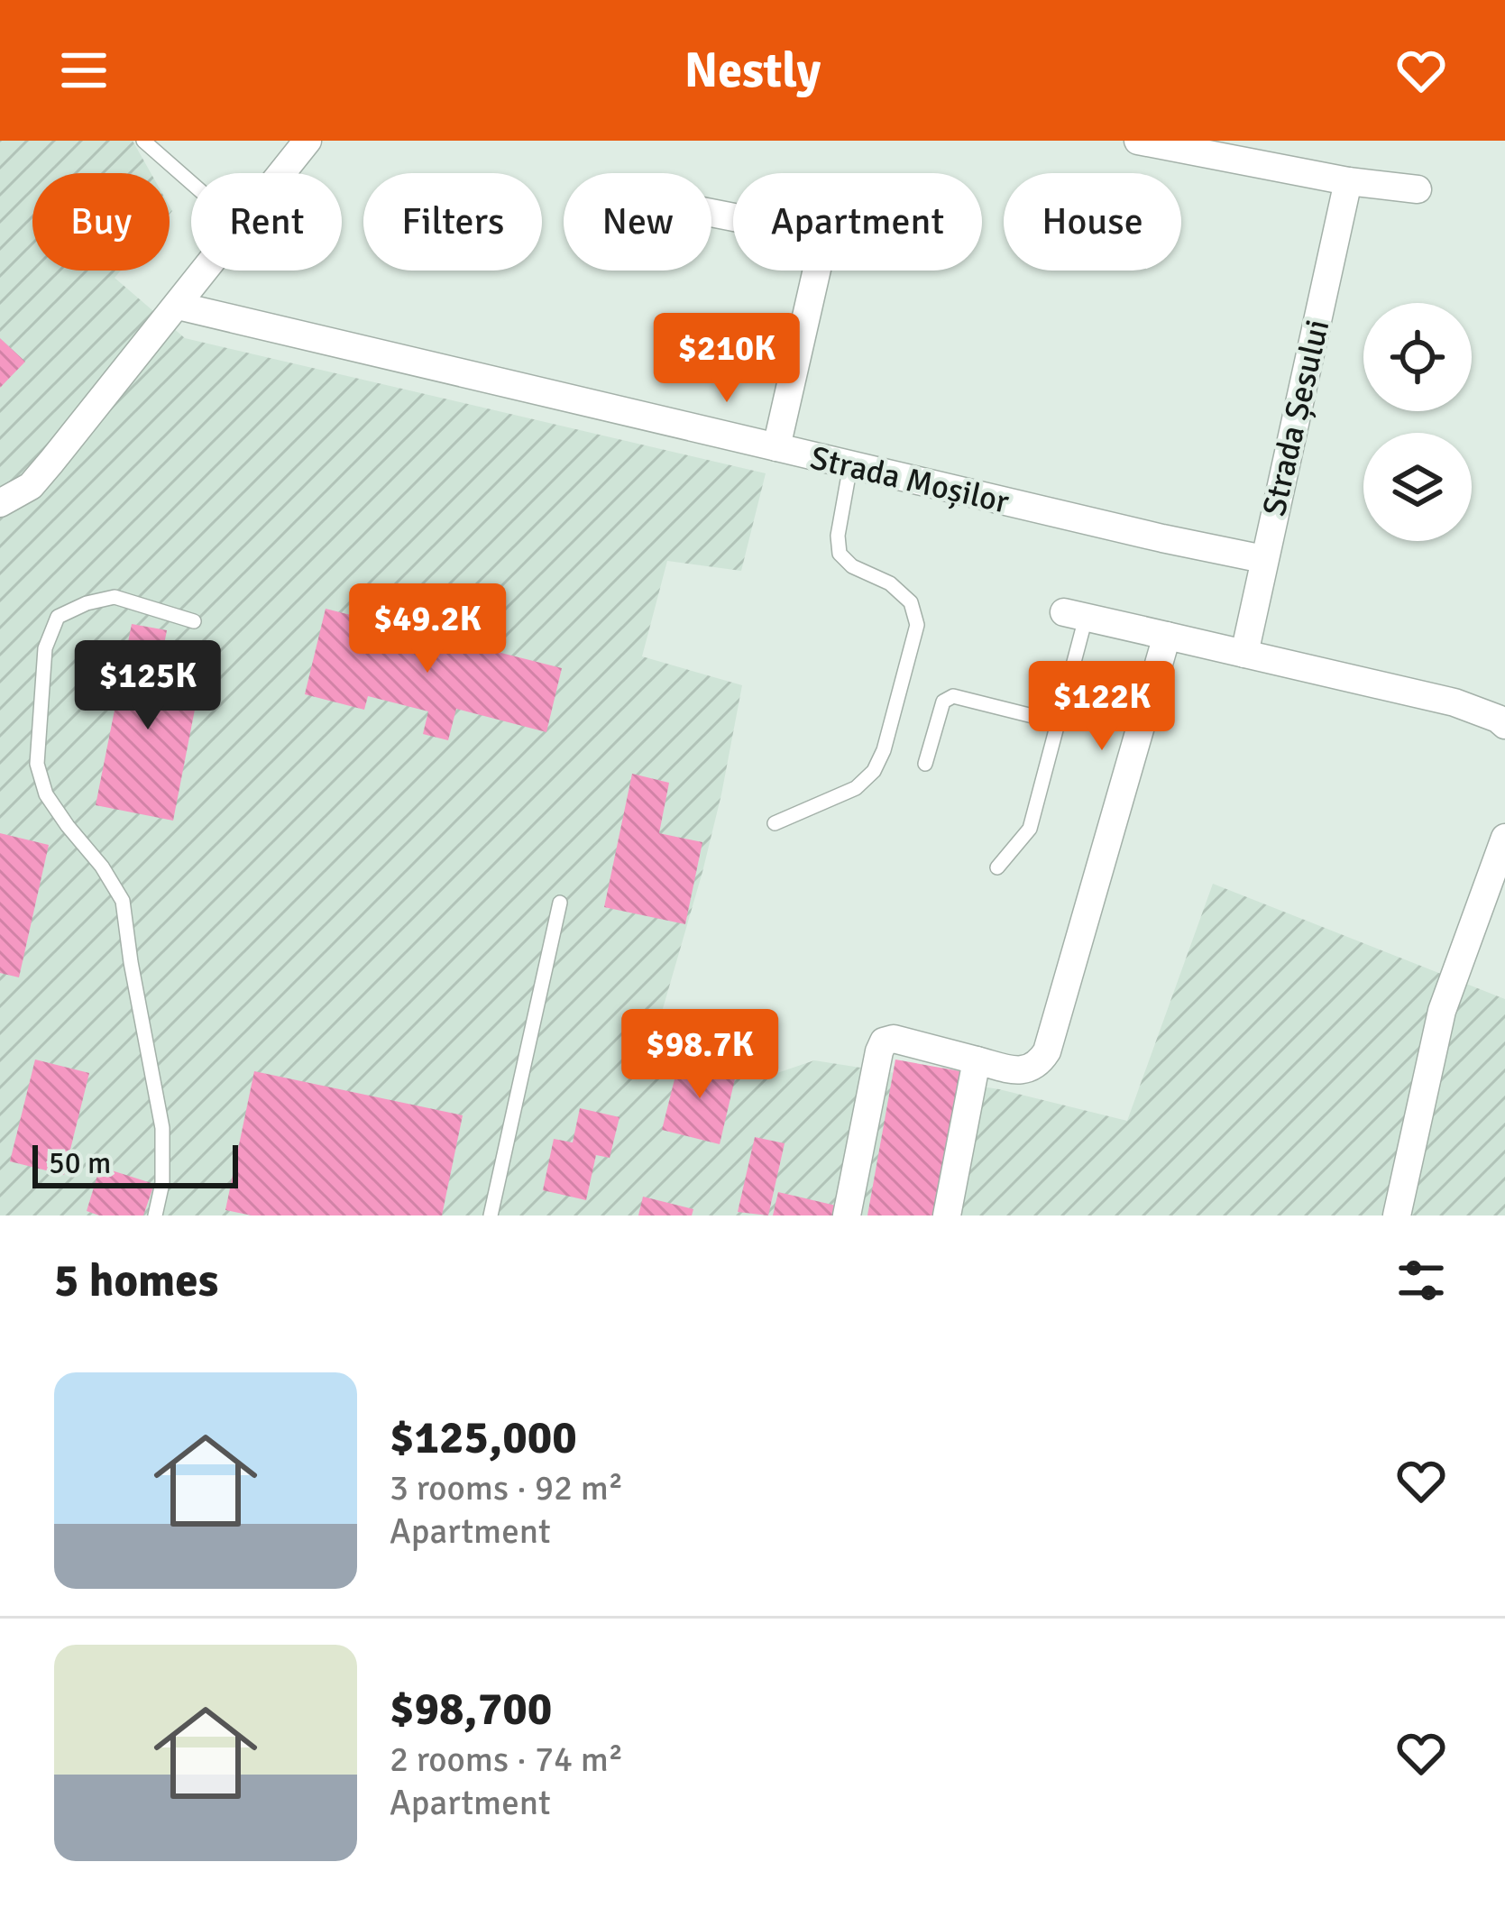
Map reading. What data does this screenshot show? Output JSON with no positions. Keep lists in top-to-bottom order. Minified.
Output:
{"streets":{"street":["Strada Șesului","Strada Moșilor"]},"crossings":[["Strada Șesului","Strada Moșilor"]],"scale_bar":"50 m","page":{"header":"Nestly","chip":["Buy","Rent","Filters","New","Apartment","House"],"price":["$210K","$49.2K","$125K","$122K","$98.7K"],"scale":"50 m","heading":"5 homes","list":[{"name":"$125,000","note":"3 rooms · 92 m² · Apartment"},{"name":"$98,700","note":"2 rooms · 74 m² · Apartment"}]}}
